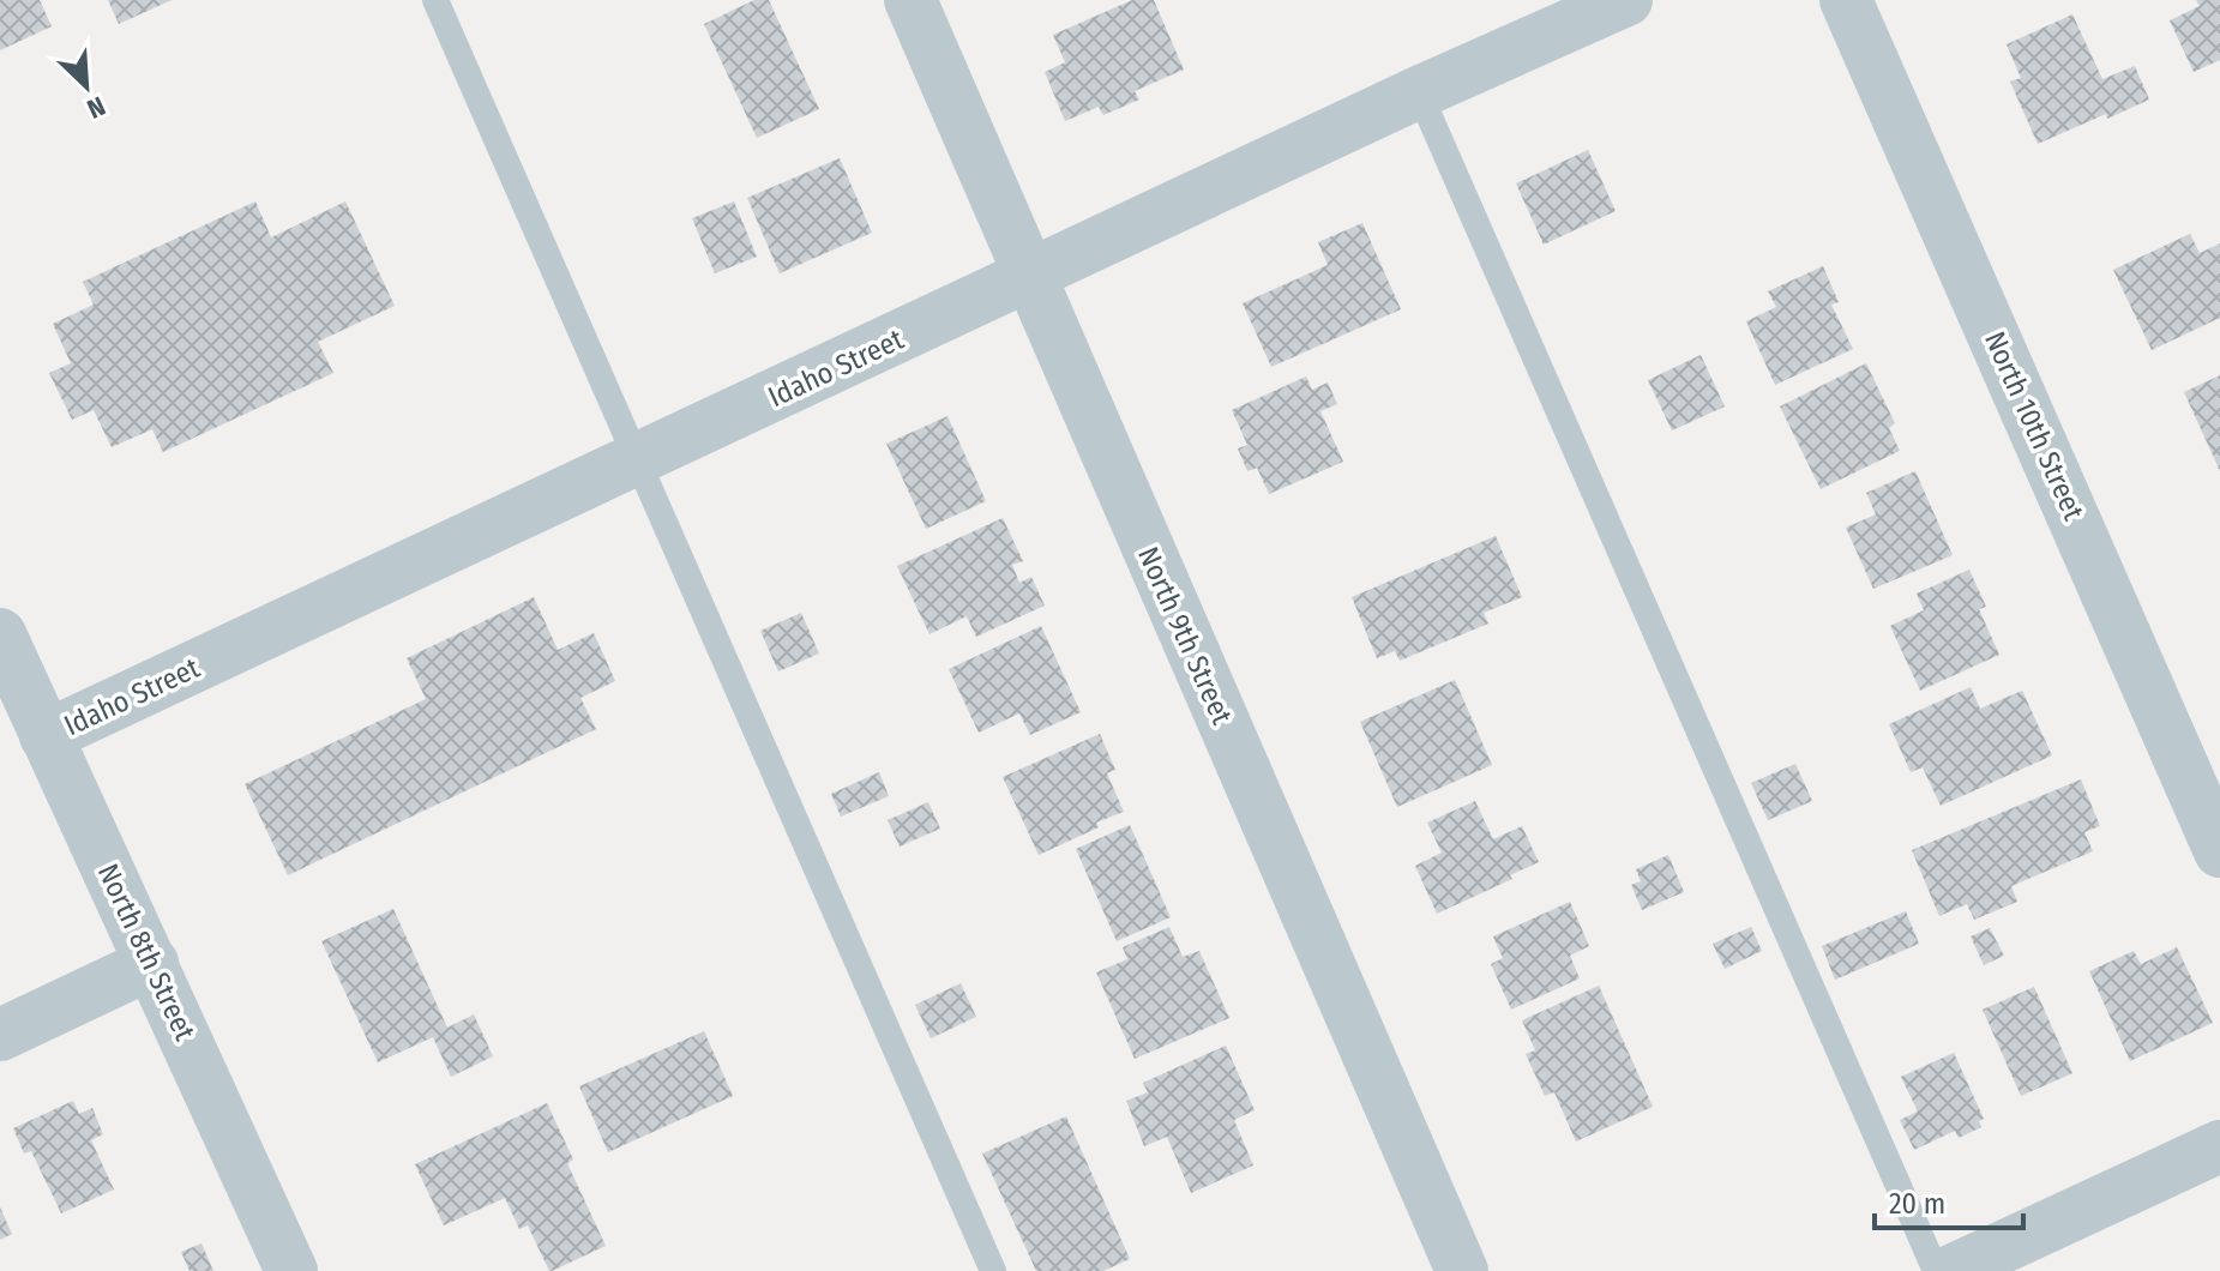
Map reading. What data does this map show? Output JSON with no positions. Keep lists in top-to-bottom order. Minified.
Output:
{"streets":{"street":["Idaho Street","North 10th Street","North 9th Street","North 8th Street"]},"crossings":[["Idaho Street","North 9th Street"],["Idaho Street","North 8th Street"]],"scale_bar":"20 m","north":"bottom right"}
